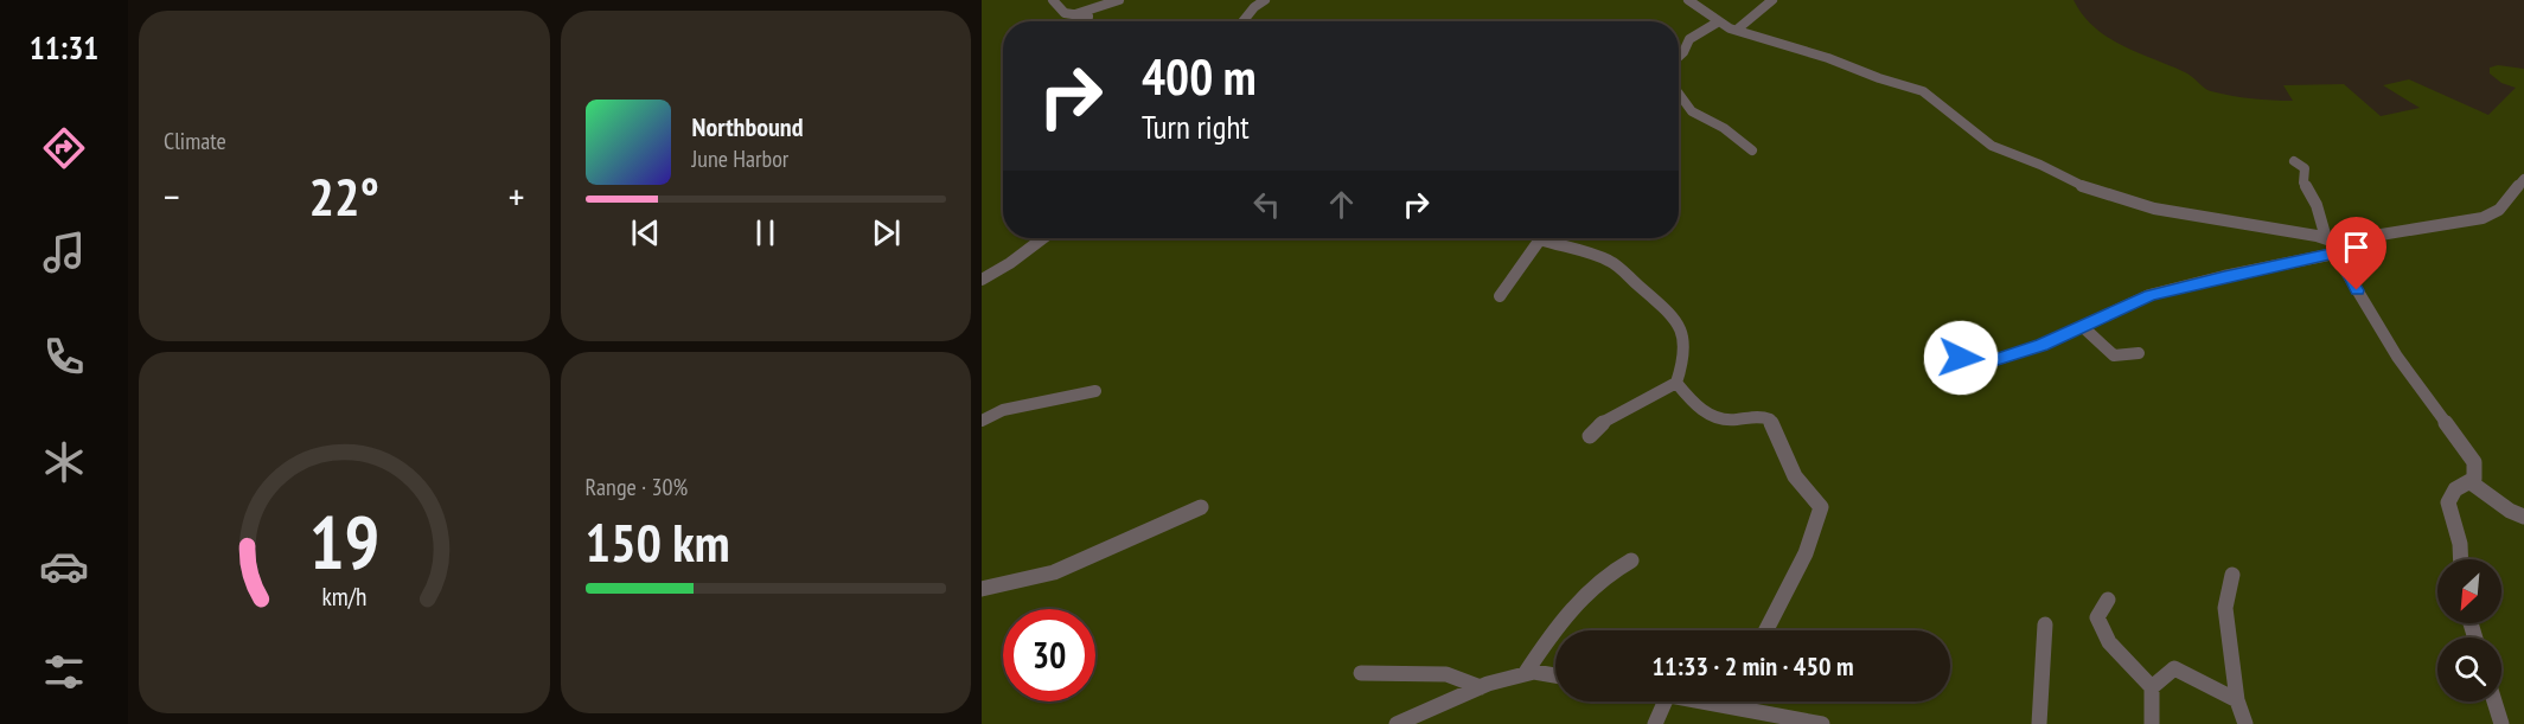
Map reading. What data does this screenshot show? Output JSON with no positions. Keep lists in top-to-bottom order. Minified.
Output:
{"north":"bottom left","page":{"tabs":"11:31","tile":["Climate",["Range · 30%","150 km"]],"turn":["400 m","Turn right"],"song":["Northbound","June Harbor"],"heat":["−","22°","+"],"limit":"30","trip":"11:33 · 2 min · 450 m","gauge":["19","km/h"]}}
